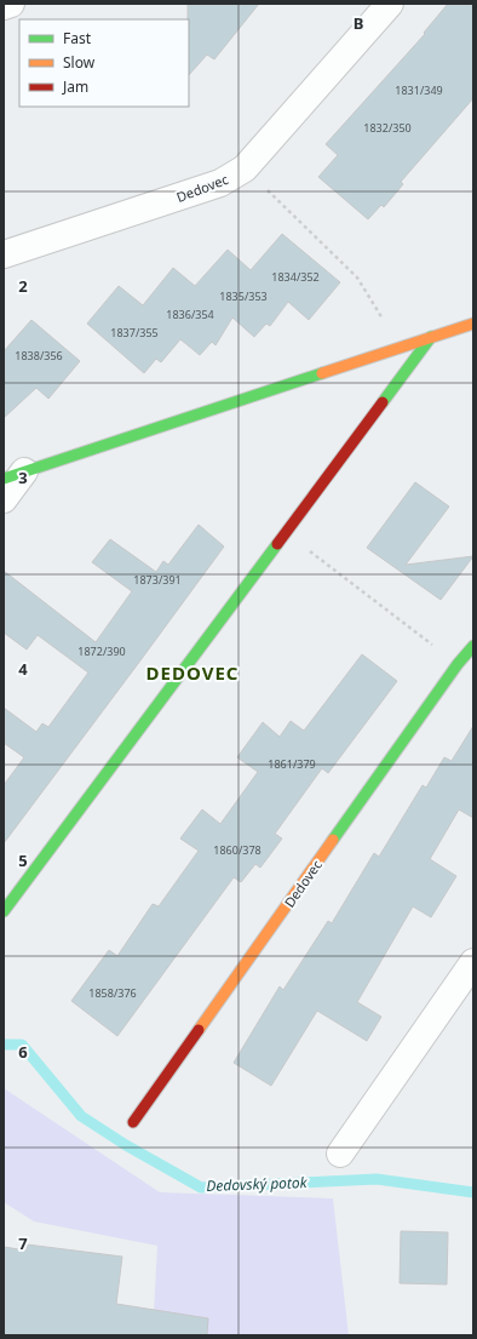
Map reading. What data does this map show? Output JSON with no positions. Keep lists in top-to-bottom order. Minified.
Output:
{"streets":{"street":["Dedovec"]},"districts":["DEDOVEC"],"water":["Dedovský potok"],"house_numbers":["1831/349","1832/350","1834/352","1835/353","1836/354","1837/355","1838/356","1873/391","1872/390","1861/379","1860/378","1858/376"],"legend":["Fast","Slow","Jam"],"grid":{"columns":["B"],"rows":["2","3","4","5","6","7"]}}
